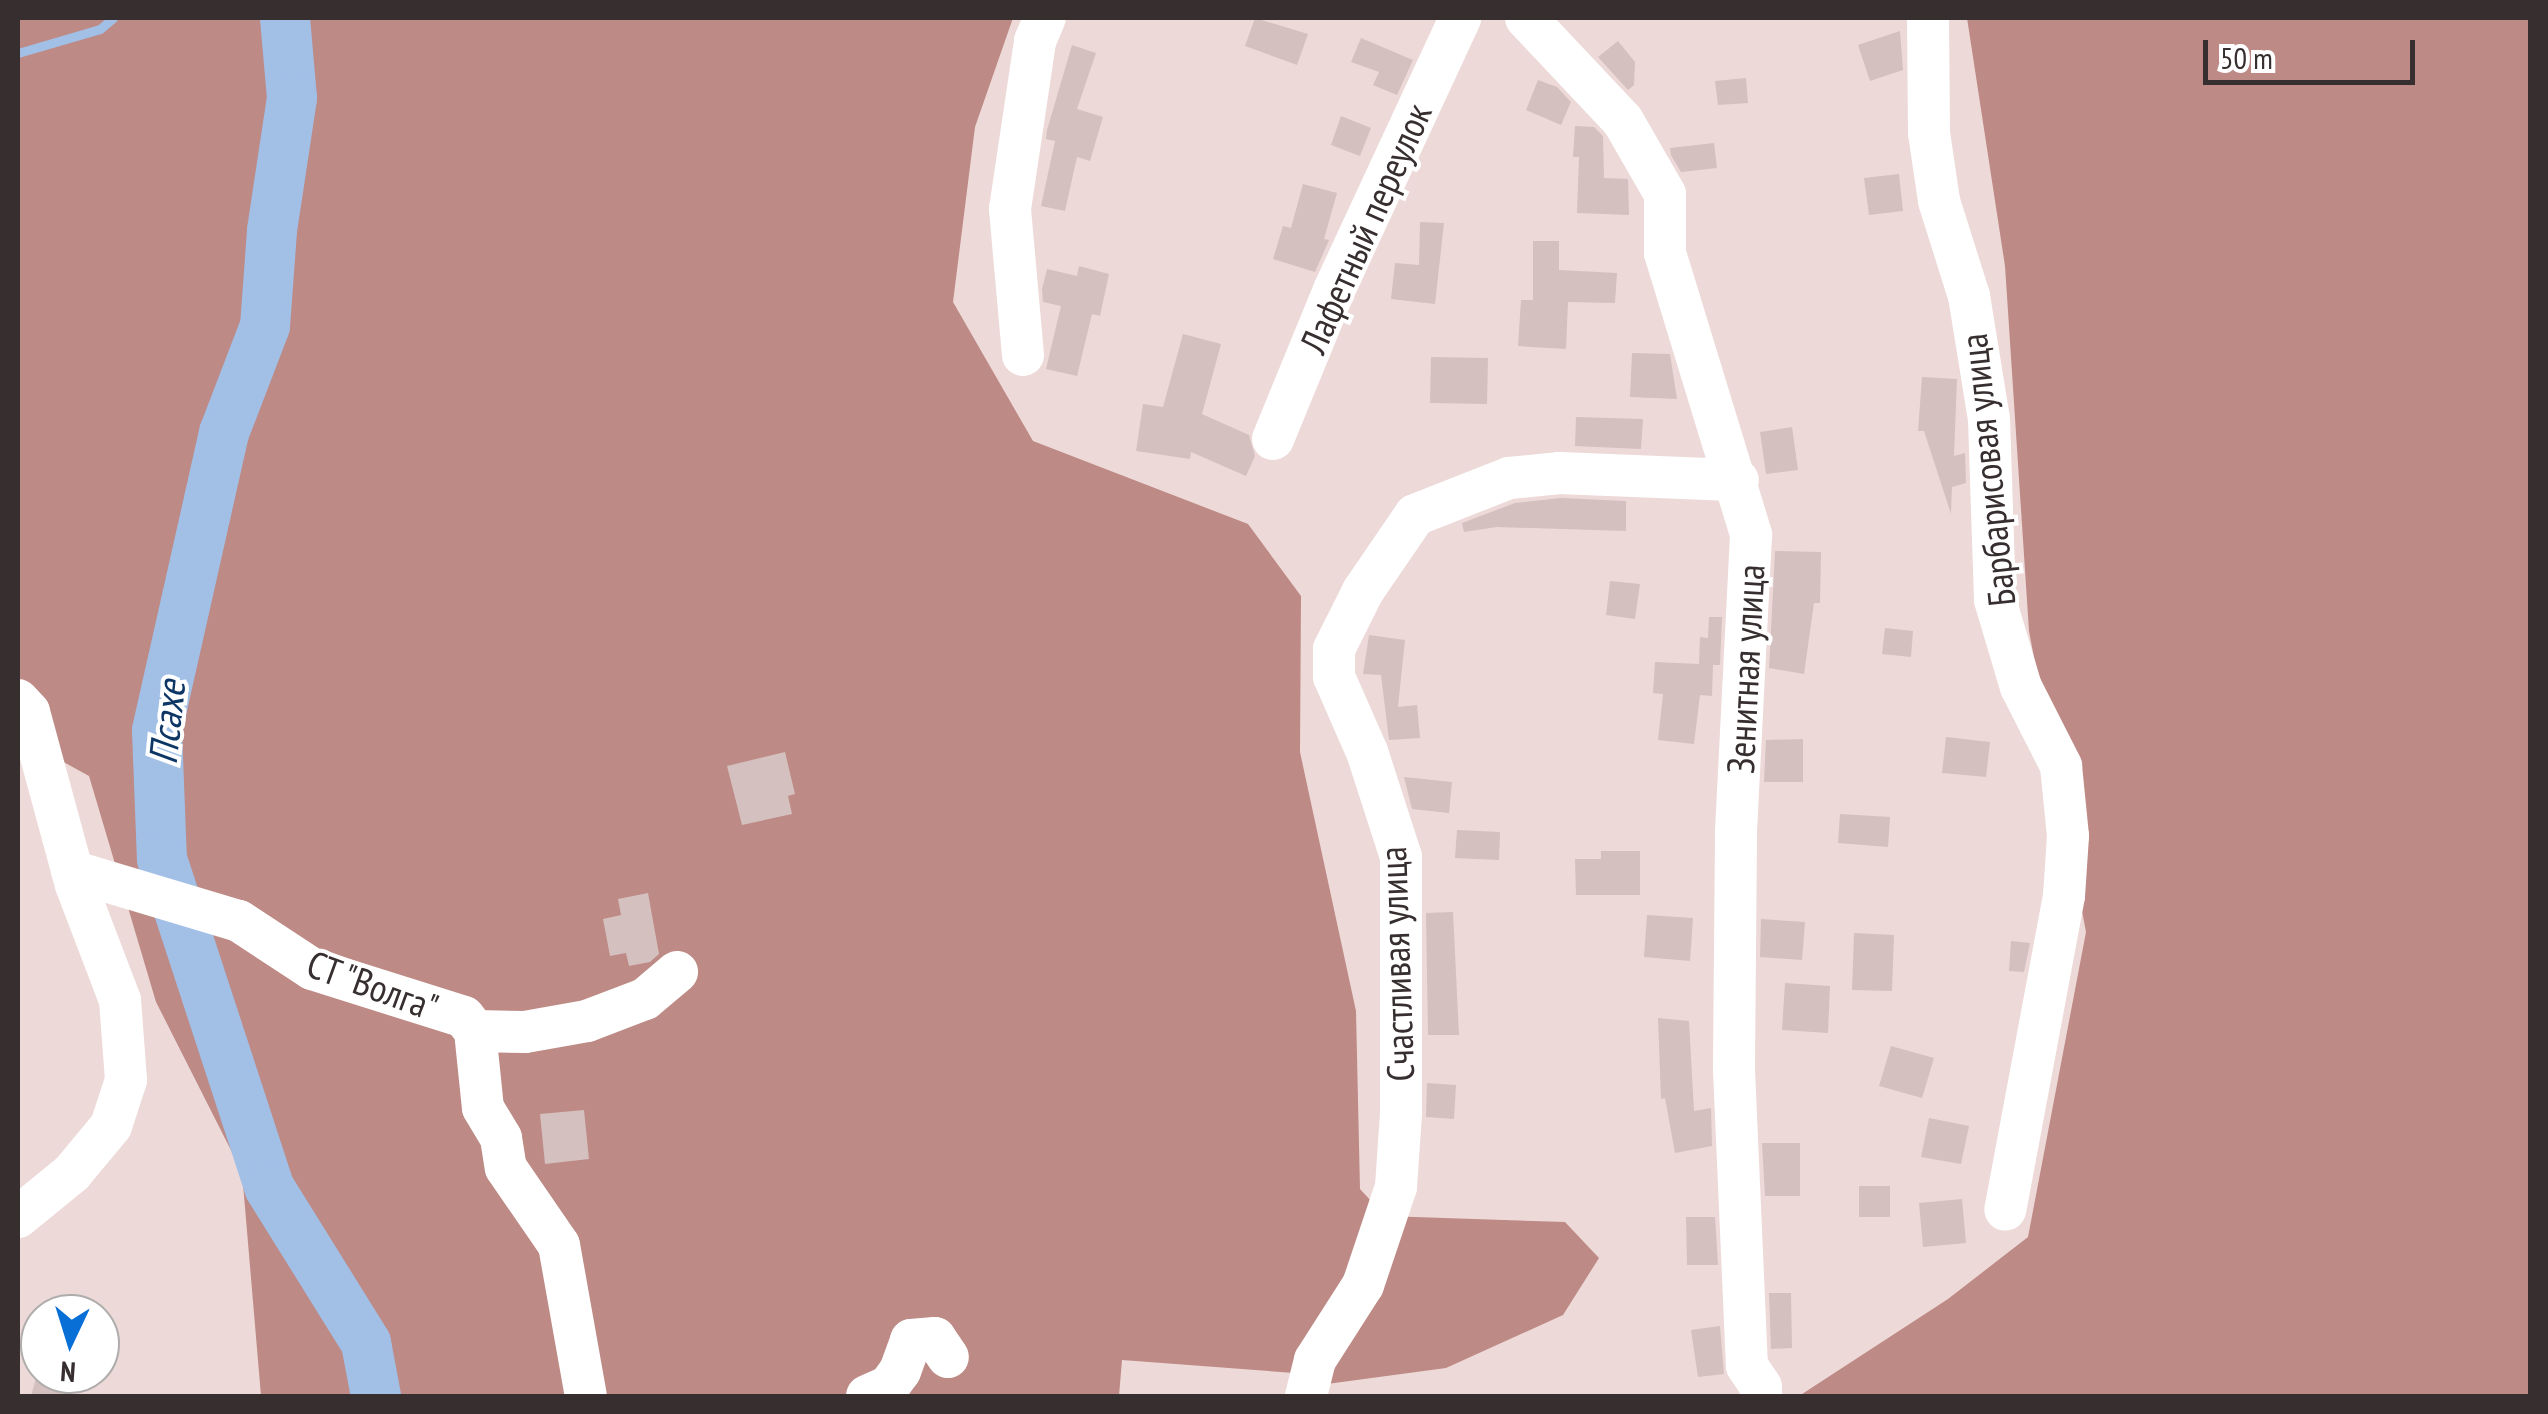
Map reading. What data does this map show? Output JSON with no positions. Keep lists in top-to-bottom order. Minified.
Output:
{"streets":{"street":["Лафетный переулок","Барбарисовая улица","Зенитная улица","Счастливая улица","СТ \"Волга\""]},"crossings":[["Зенитная улица","Счастливая улица"]],"water":["Псахе"],"scale_bar":"50 m","north":"bottom"}
